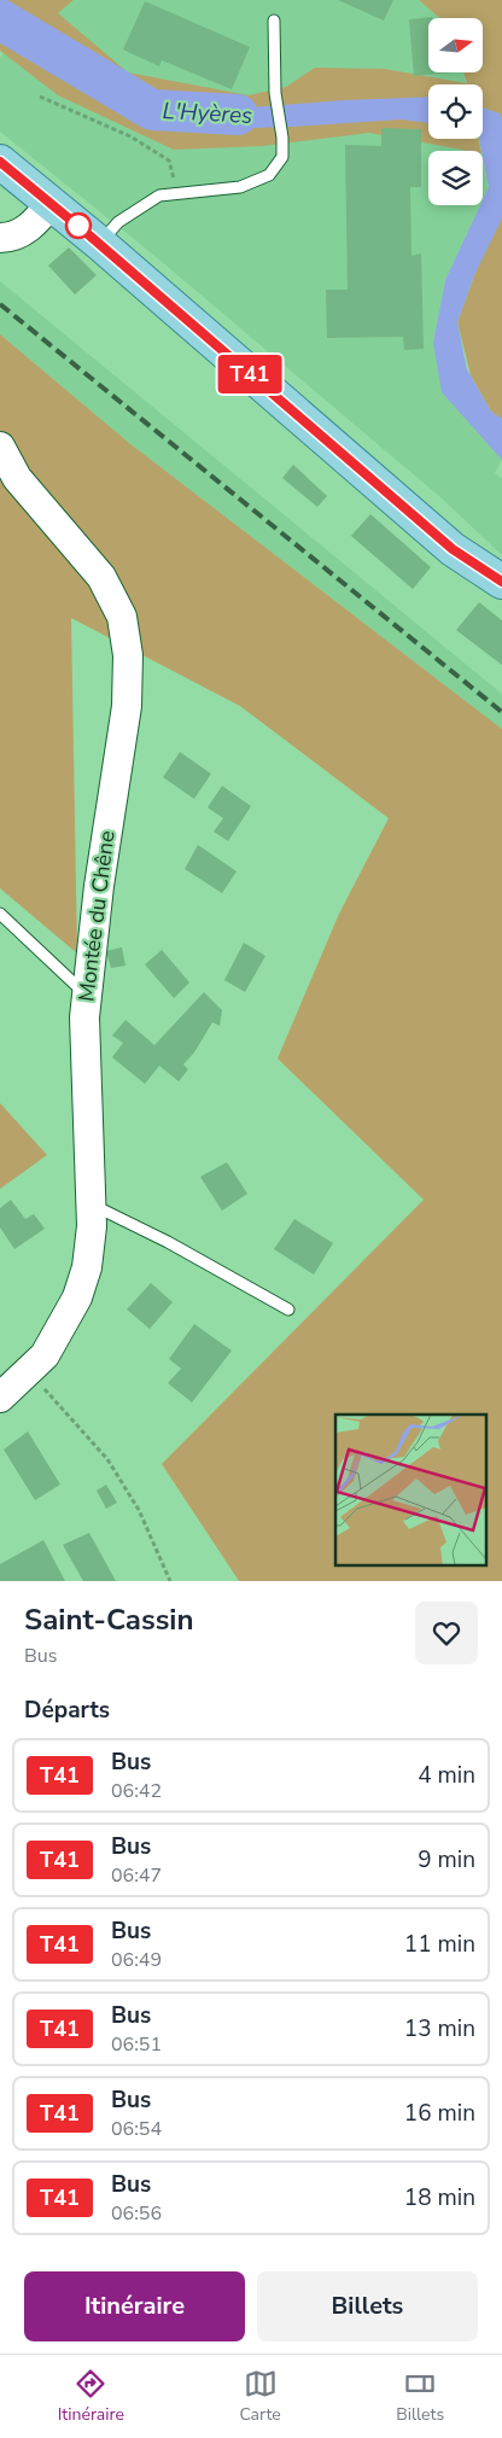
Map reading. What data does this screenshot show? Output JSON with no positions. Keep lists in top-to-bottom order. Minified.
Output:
{"streets":{"street":["Montée du Chêne"]},"water":["L'Hyères"],"lines":["bus line T41"],"north":"right","page":{"on_map":"T41","heading":[["Saint-Cassin","Bus"],"Départs"],"list":[{"mark":"T41","name":"Bus","note":"06:42","value":"4 min"},{"mark":"T41","name":"Bus","note":"06:47","value":"9 min"},{"mark":"T41","name":"Bus","note":"06:49","value":"11 min"},{"mark":"T41","name":"Bus","note":"06:51","value":"13 min"},{"mark":"T41","name":"Bus","note":"06:54","value":"16 min"},{"mark":"T41","name":"Bus","note":"06:56","value":"18 min"}],"buttons":["Itinéraire","Billets"],"tabs":["Itinéraire","Carte","Billets"]}}
